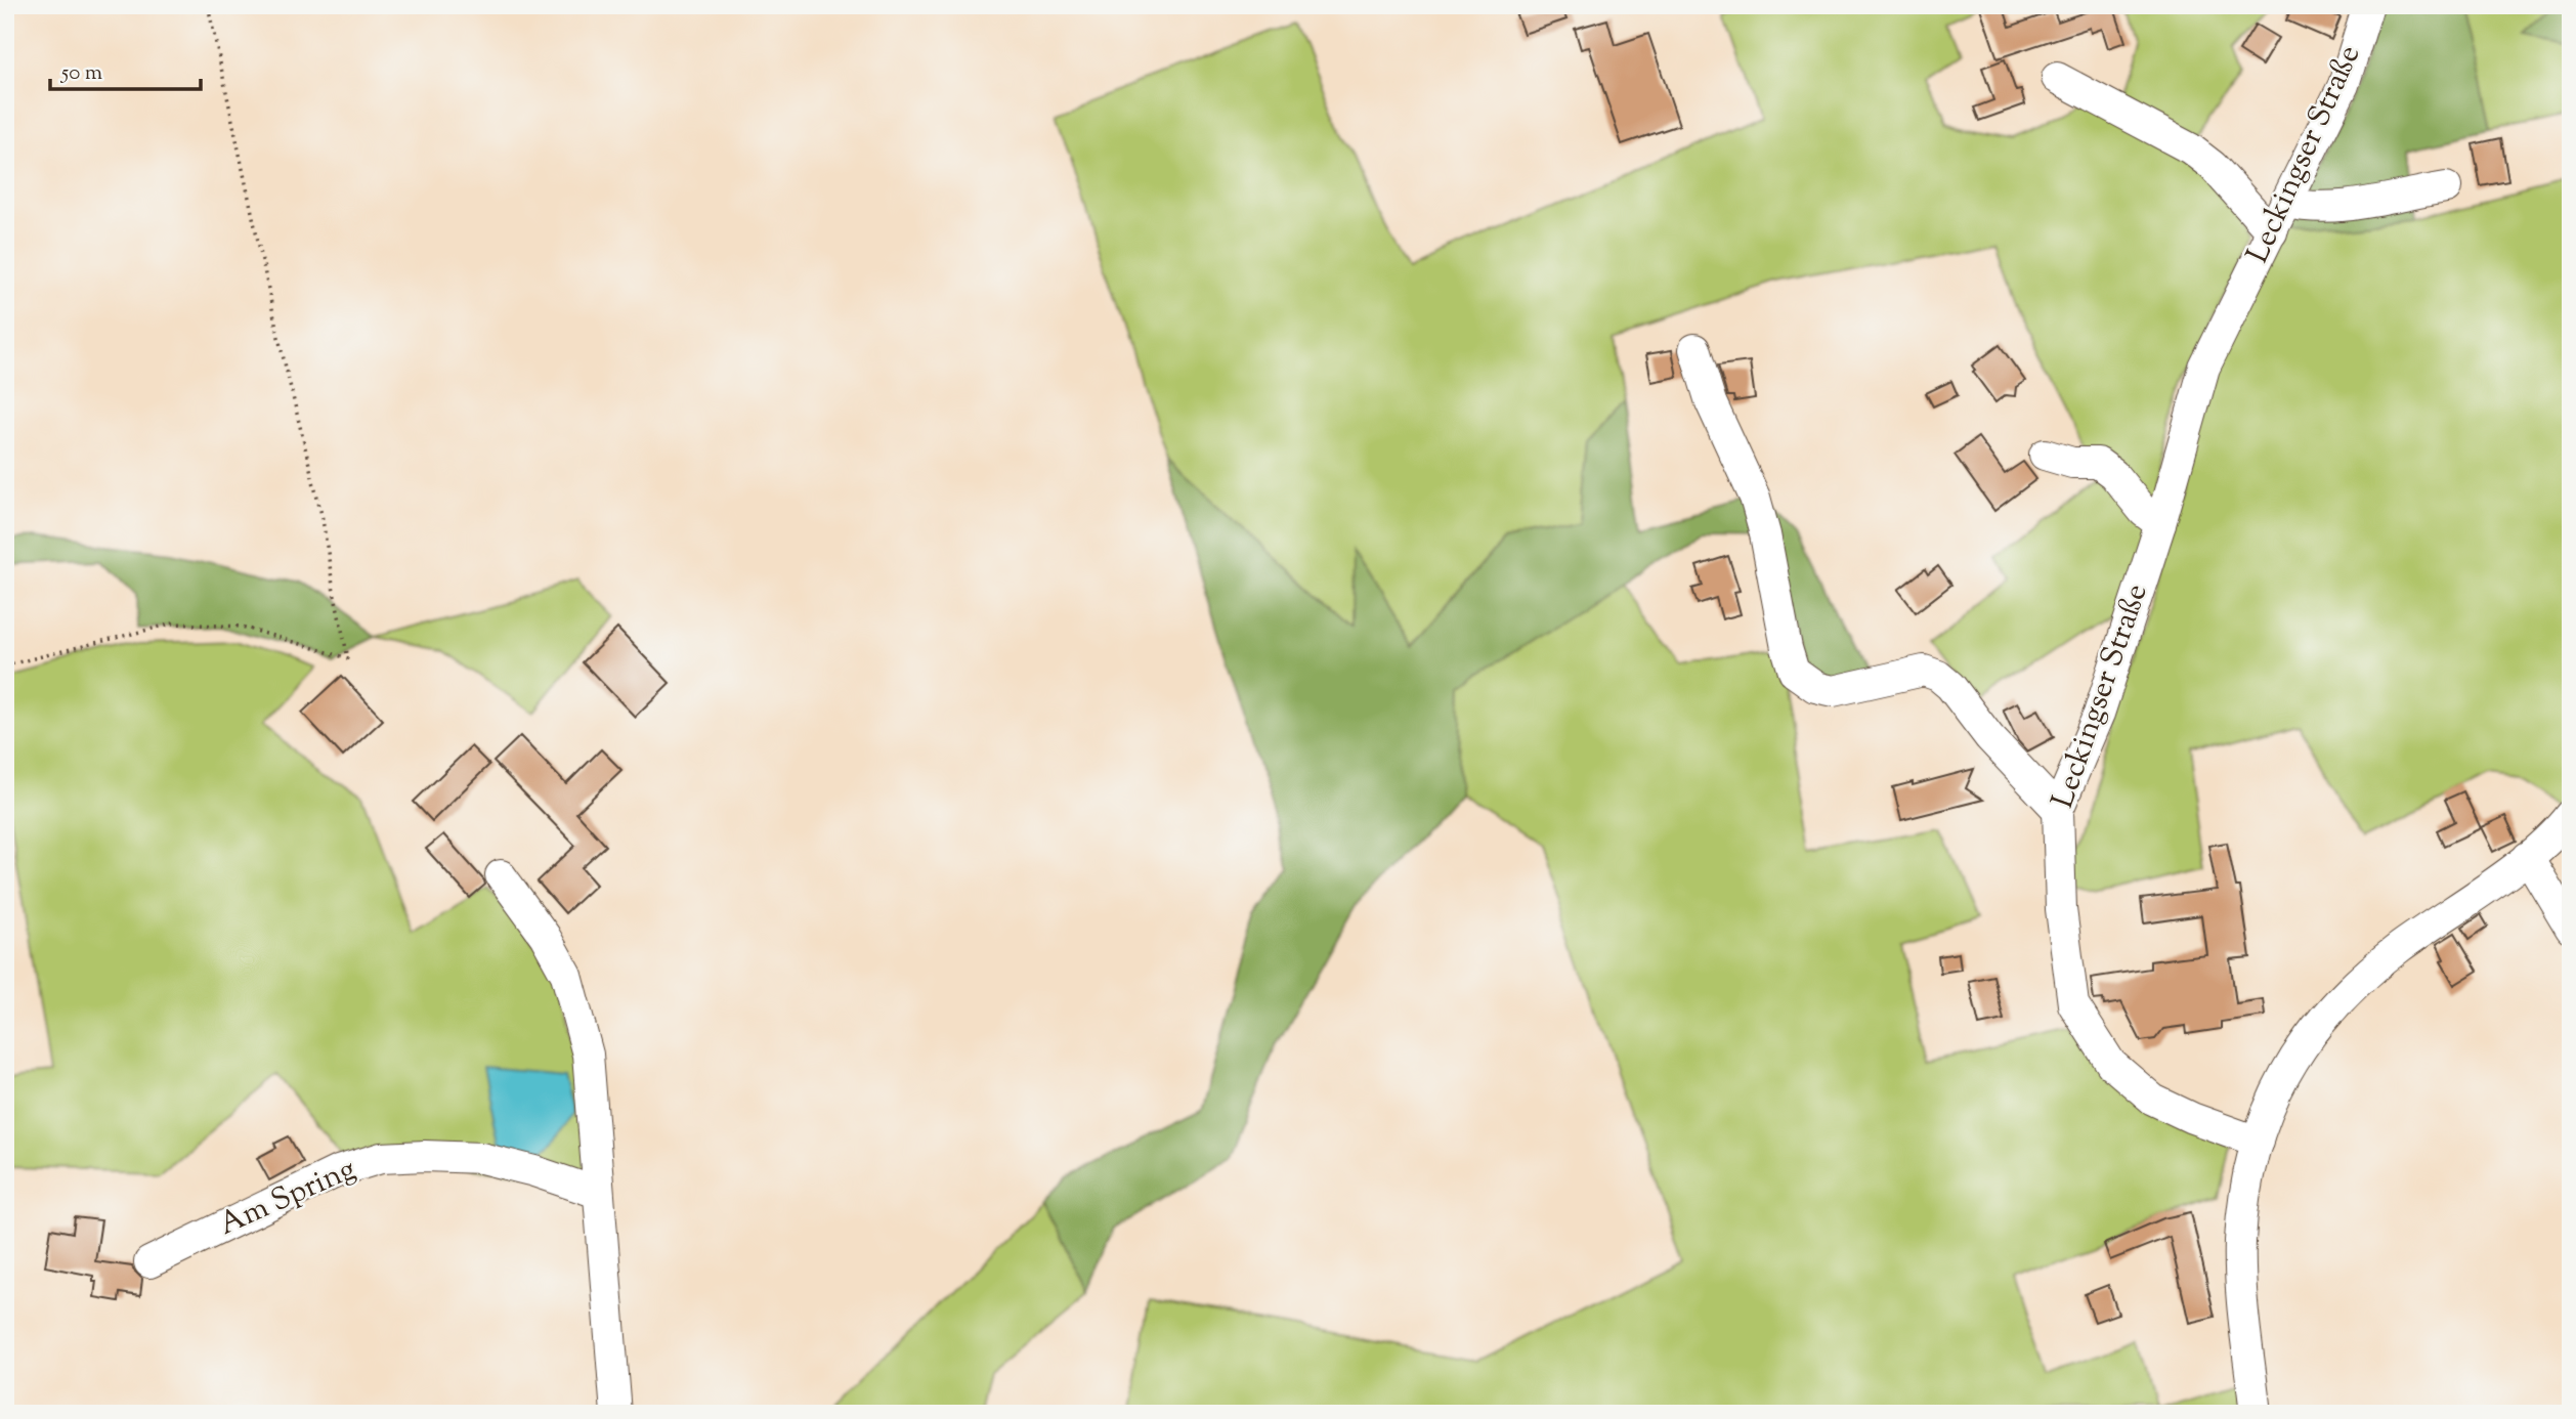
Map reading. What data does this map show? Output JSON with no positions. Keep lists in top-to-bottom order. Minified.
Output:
{"streets":{"street":["Leckingser Straße","Am Spring"]},"scale_bar":"50 m"}
